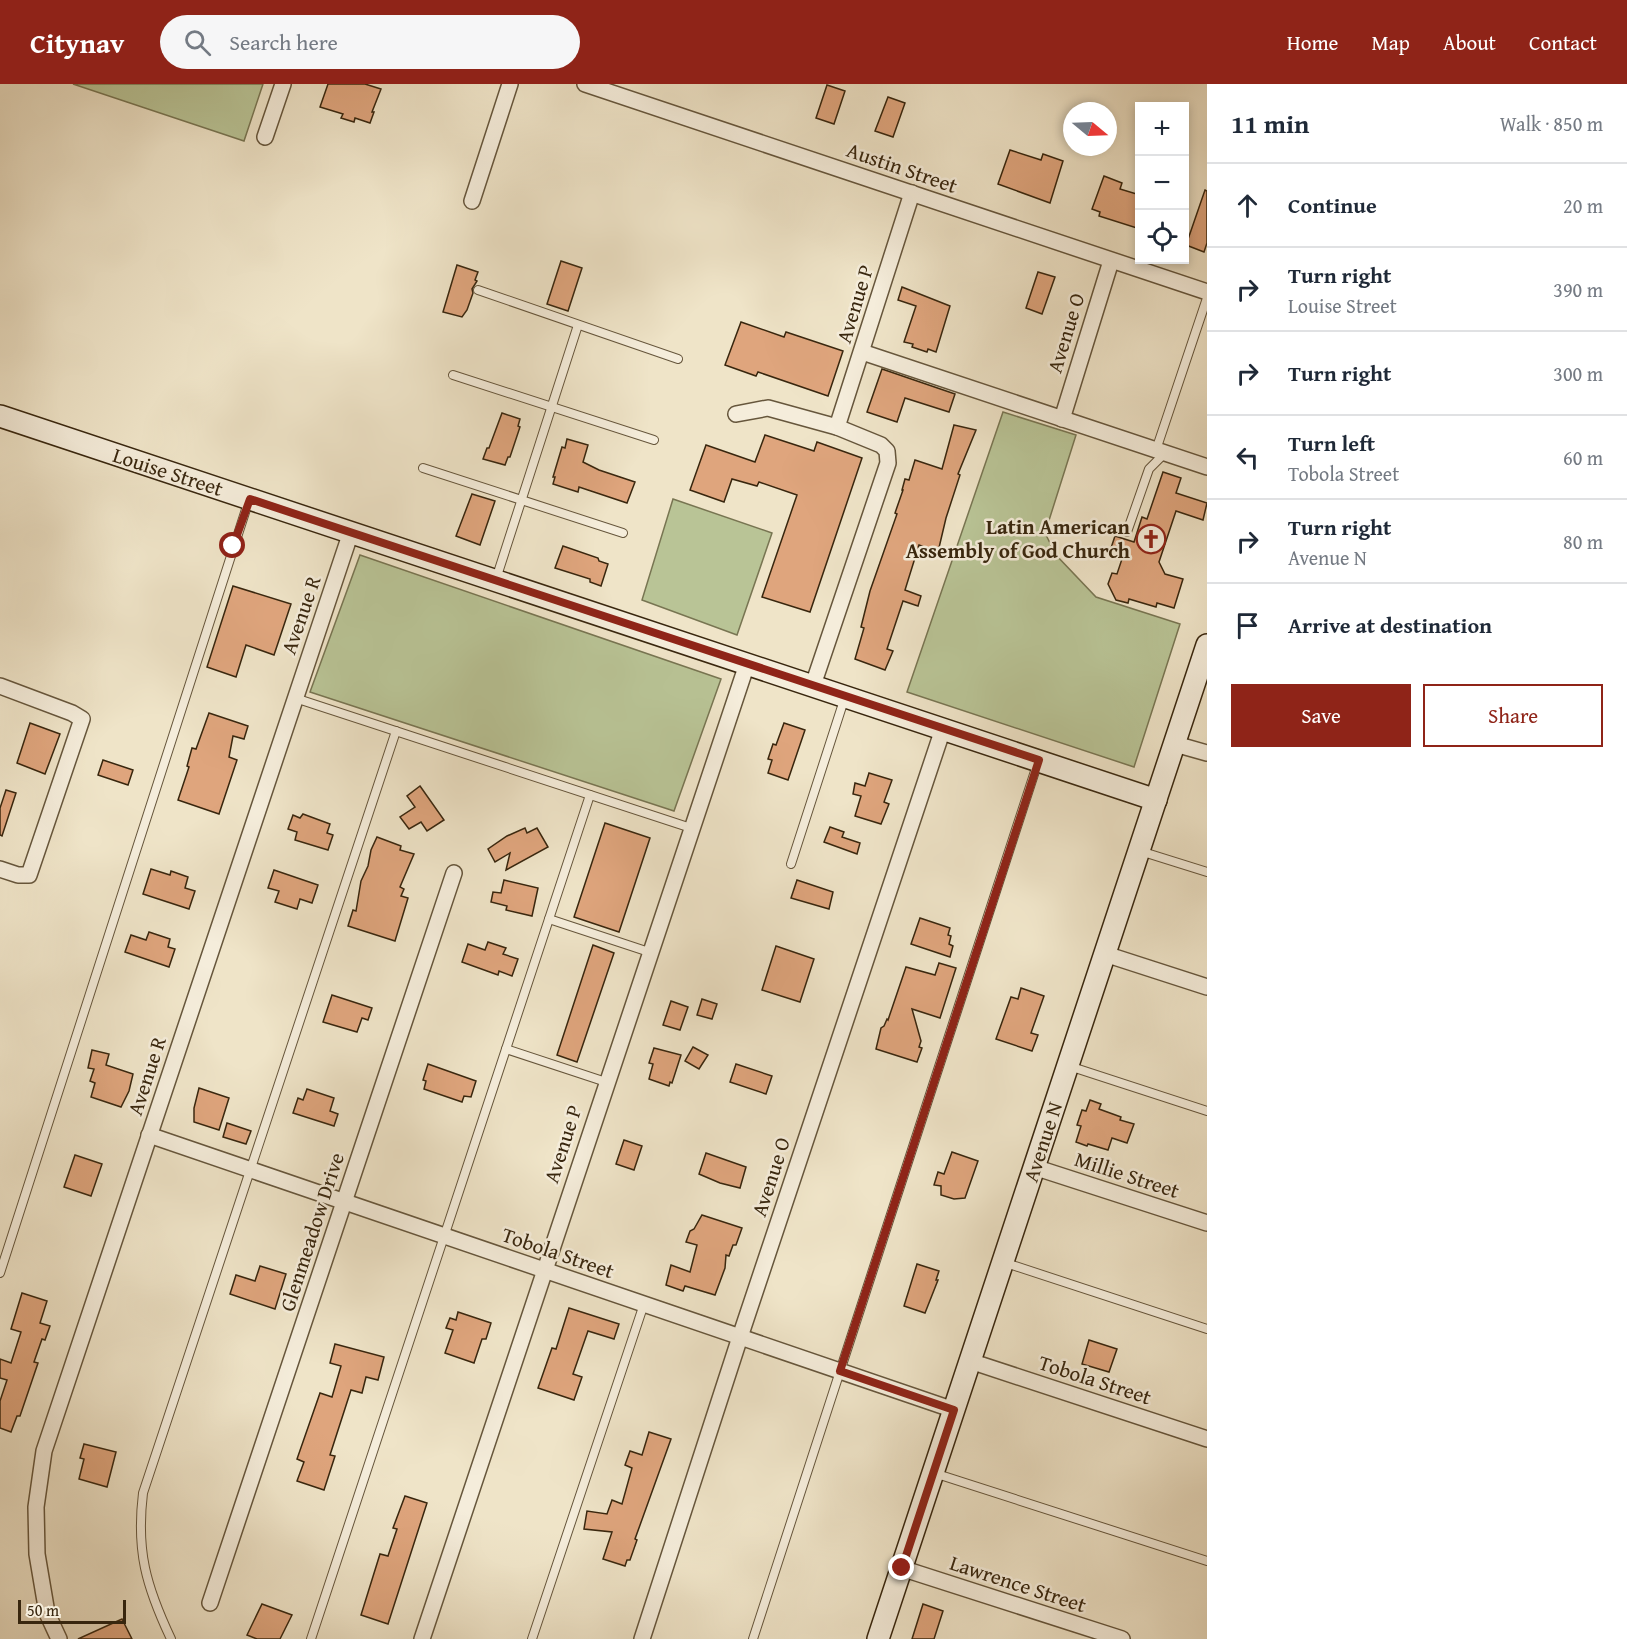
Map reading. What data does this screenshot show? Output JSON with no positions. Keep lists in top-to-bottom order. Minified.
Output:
{"streets":{"street":["Austin Street","Avenue P","Avenue O","Louise Street","Avenue R","Avenue N","Millie Street","Glenmeadow Drive","Tobola Street","Lawrence Street"]},"crossings":[["Austin Street","Avenue P"],["Austin Street","Avenue O"],["Avenue P","Louise Street"],["Avenue P","Tobola Street"],["Avenue O","Louise Street"],["Avenue O","Tobola Street"],["Louise Street","Avenue R"],["Louise Street","Avenue N"],["Avenue R","Tobola Street"],["Avenue N","Millie Street"],["Avenue N","Tobola Street"],["Avenue N","Lawrence Street"],["Glenmeadow Drive","Tobola Street"]],"places":{"church":["Latin American Assembly of God Church"]},"scale_bar":"50 m","north":"right","page":{"header":"Citynav","search":"Search here","nav":["Home","Map","About","Contact"],"heading":["11 min","Walk · 850 m"],"map_buttons":["+","−"],"list":[["Continue","20 m"],["Turn right","Louise Street","390 m"],["Turn right","300 m"],["Turn left","Tobola Street","60 m"],["Turn right","Avenue N","80 m"],"Arrive at destination"],"buttons":["Save","Share"],"scale":"50 m"}}
